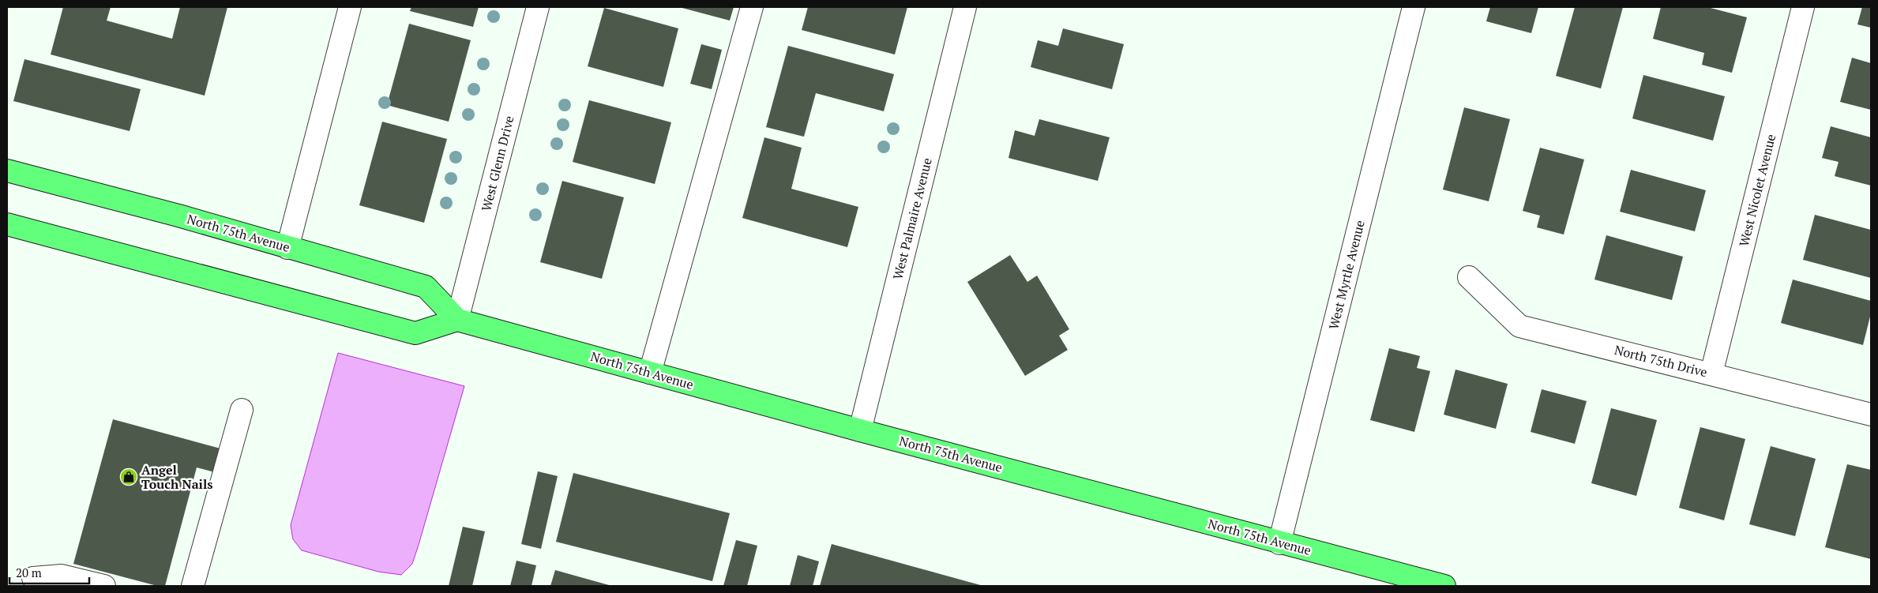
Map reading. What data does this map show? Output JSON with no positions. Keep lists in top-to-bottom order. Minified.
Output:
{"streets":{"main road":["North 75th Avenue"],"street":["West Glenn Drive","West Nicolet Avenue","West Palmaire Avenue","West Myrtle Avenue","North 75th Drive"]},"crossings":[["West Glenn Drive","North 75th Avenue"],["West Nicolet Avenue","North 75th Drive"],["West Palmaire Avenue","North 75th Avenue"],["North 75th Avenue","West Myrtle Avenue"]],"places":{"shop":["Angel Touch Nails"]},"scale_bar":"20 m"}
